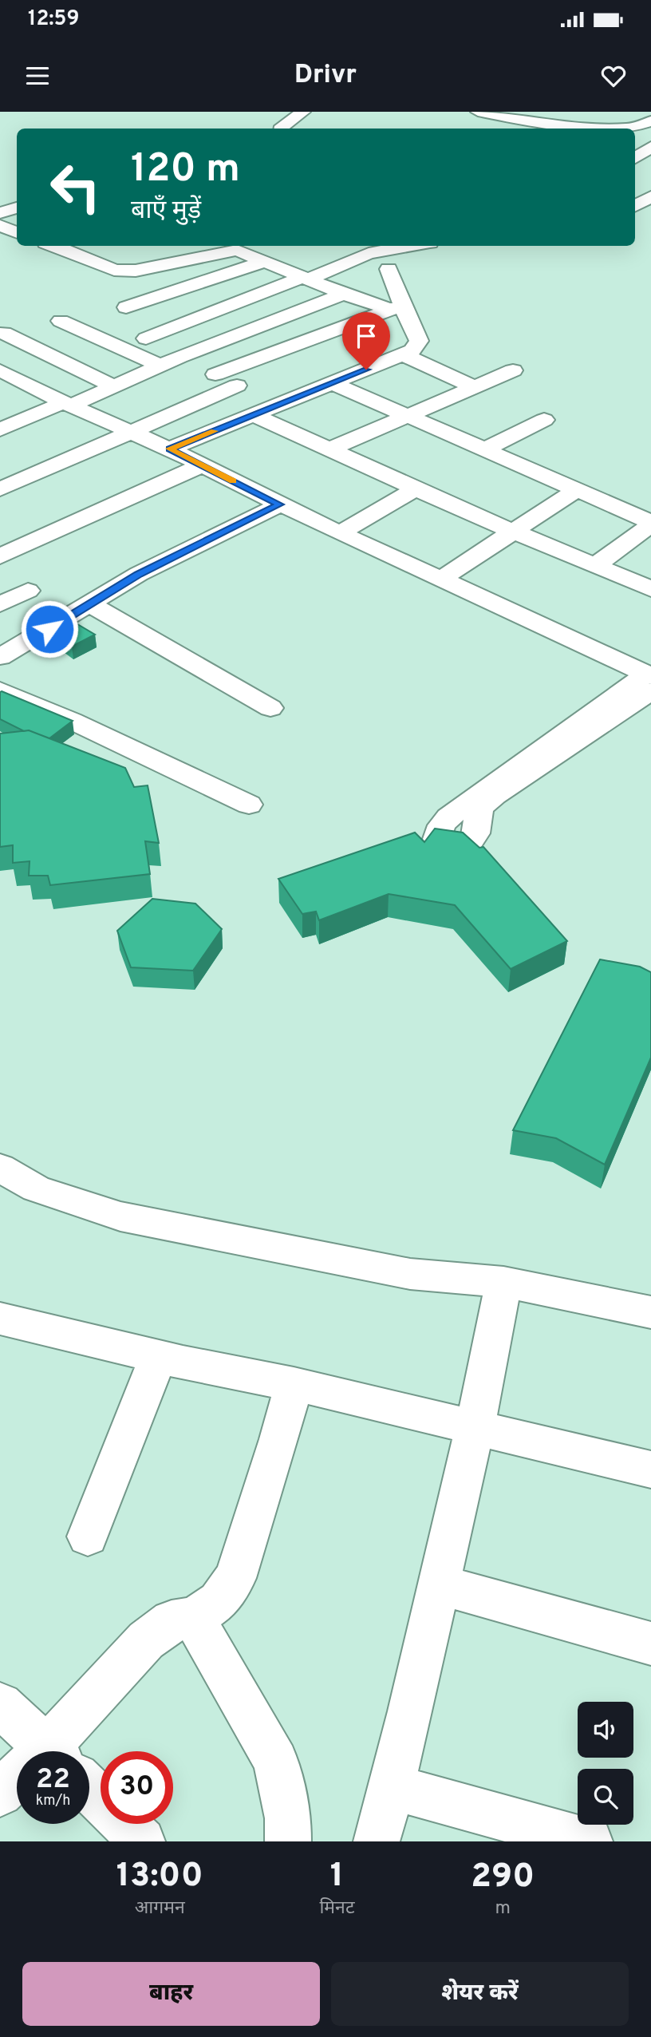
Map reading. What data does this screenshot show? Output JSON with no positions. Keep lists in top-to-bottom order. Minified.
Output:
{"page":{"status":"12:59","header":"Drivr","turn":["120 m","बाएँ मुड़ें"],"speed":"22 km/h","limit":"30","eta":["13:00","आगमन","1","मिनट","290","m"],"buttons":["बाहर","शेयर करें"]}}
